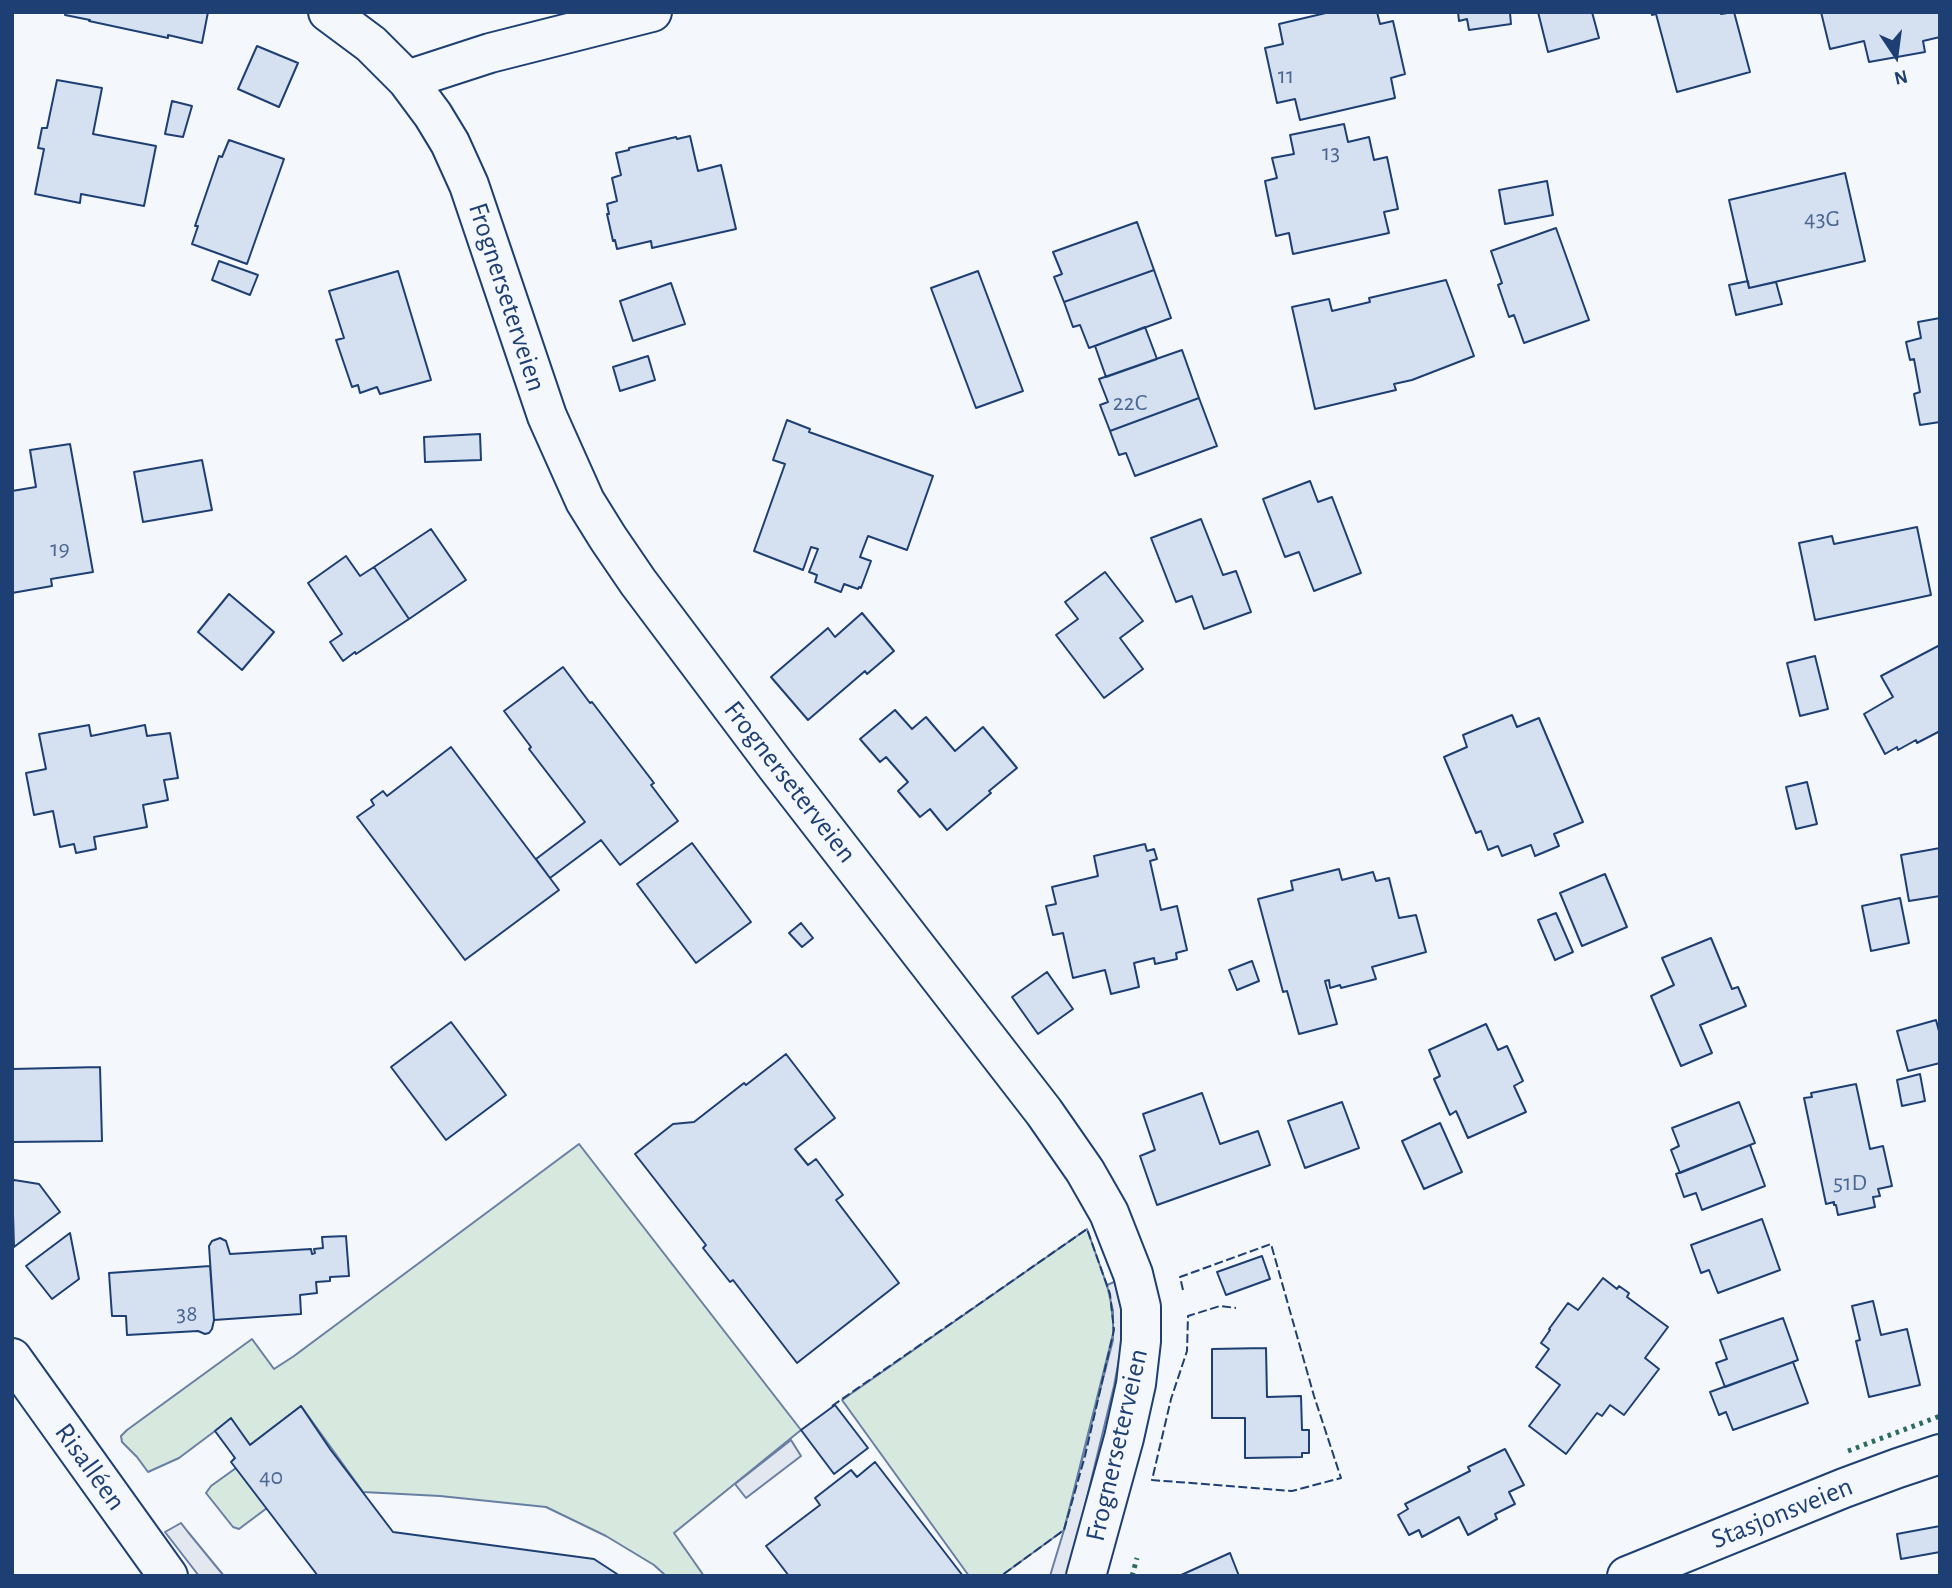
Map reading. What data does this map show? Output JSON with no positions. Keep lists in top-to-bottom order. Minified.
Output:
{"streets":{"street":["Frognerseterveien","Risalléen","Stasjonsveien"]},"house_numbers":["11","13","43G","22C","19","51D","38","40"],"north":"bottom"}
